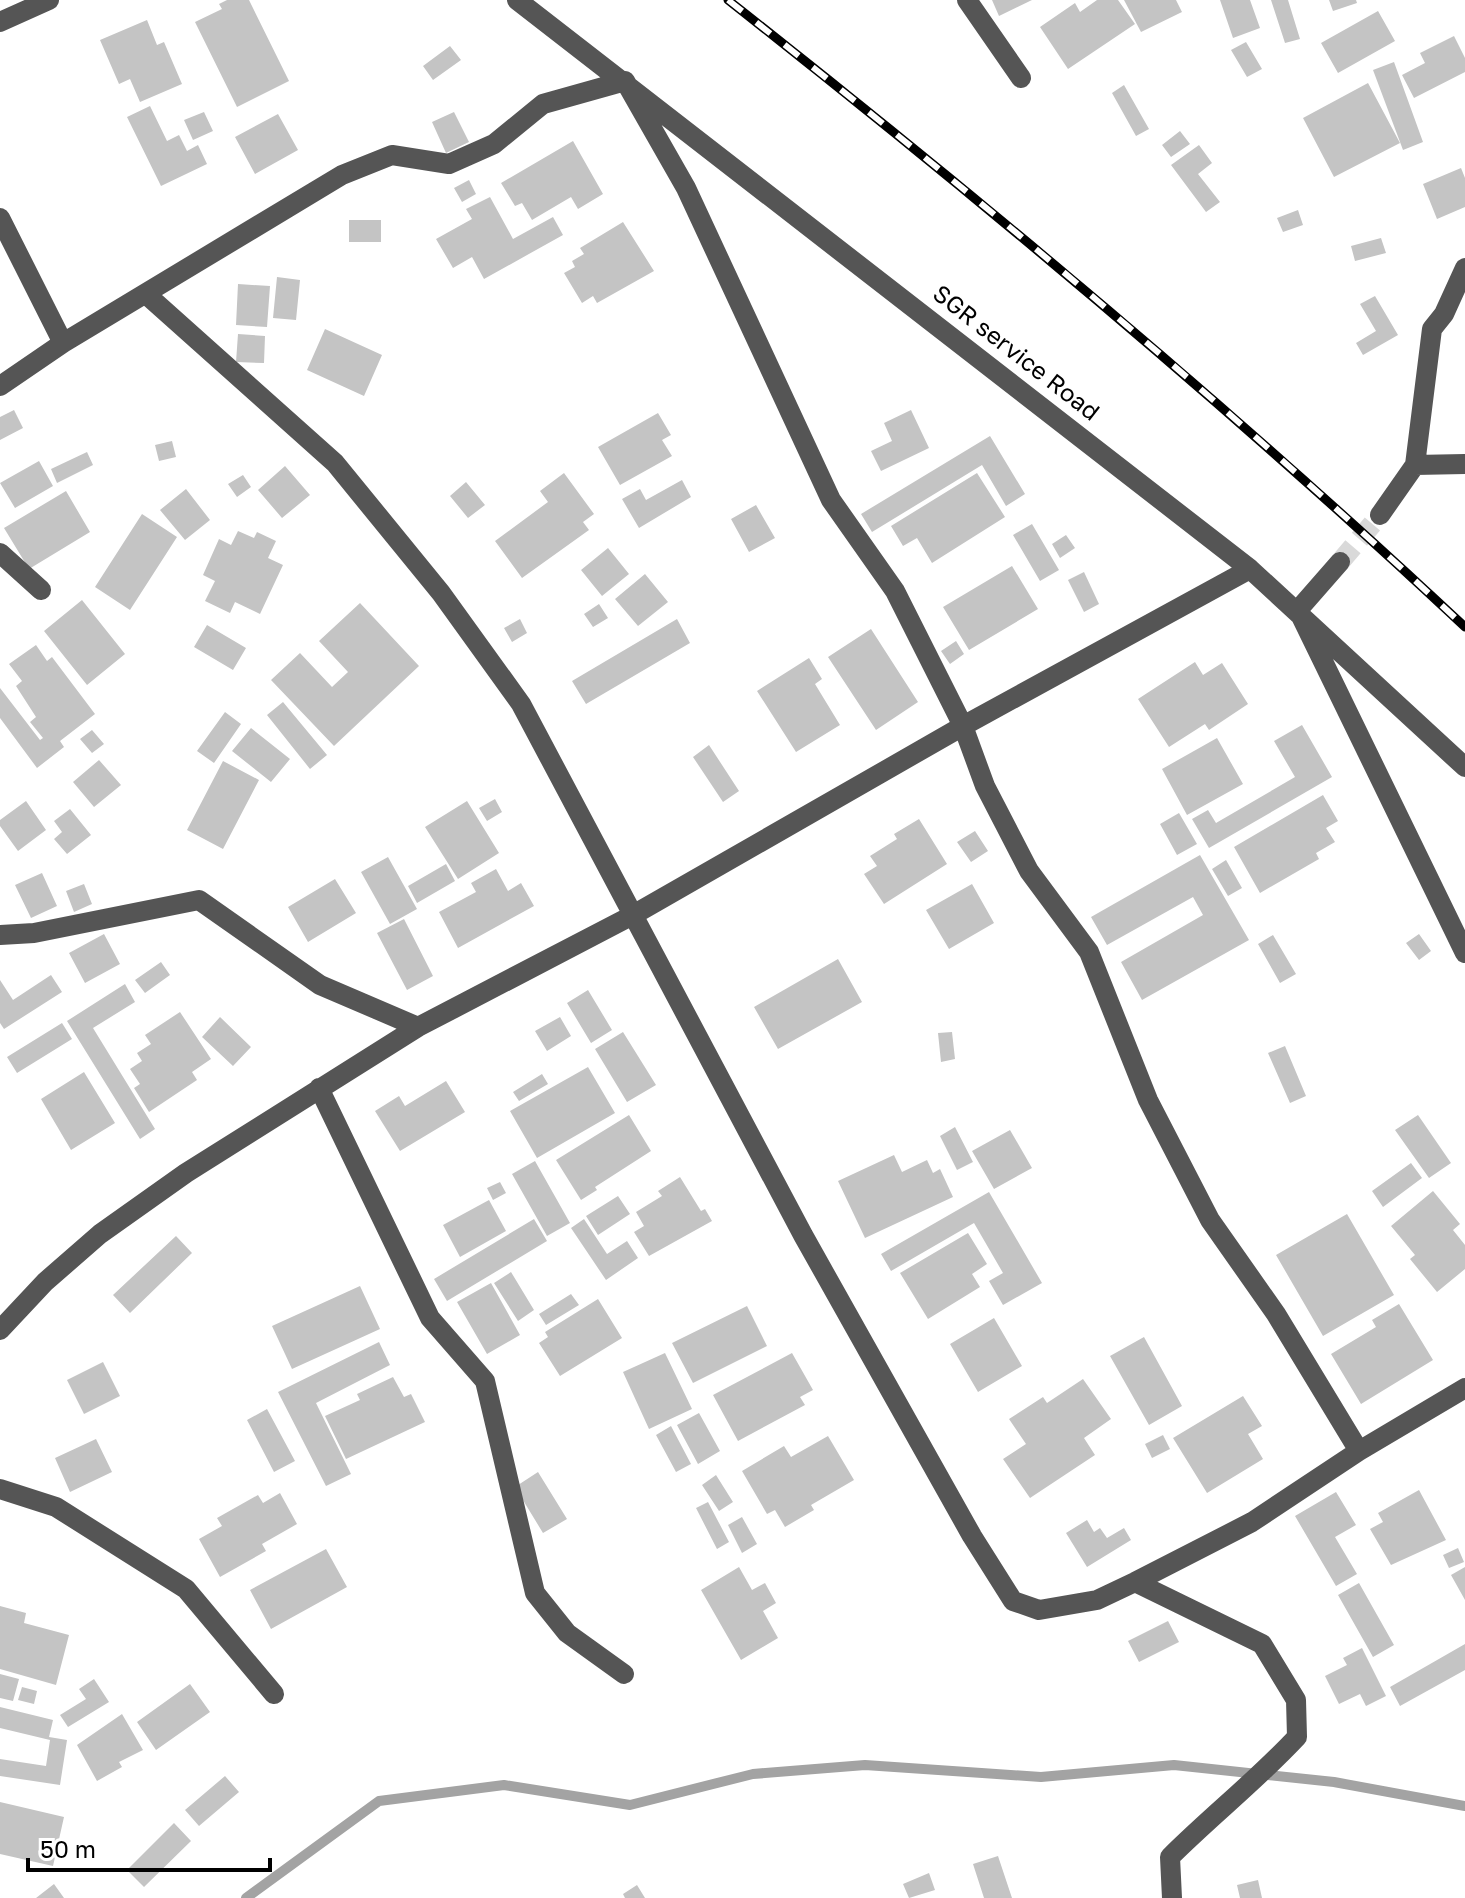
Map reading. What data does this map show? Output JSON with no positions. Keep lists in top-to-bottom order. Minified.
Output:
{"streets":{"street":["SGR service Road"]},"scale_bar":"50 m"}
